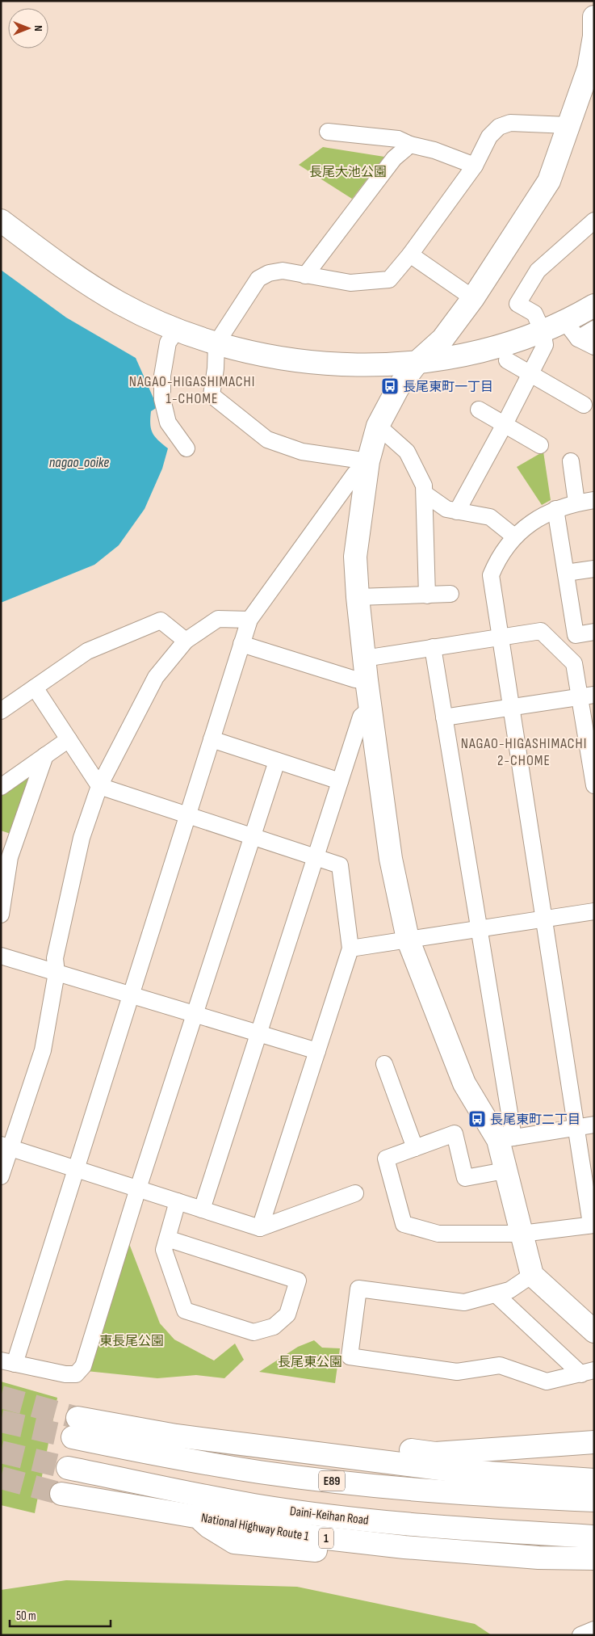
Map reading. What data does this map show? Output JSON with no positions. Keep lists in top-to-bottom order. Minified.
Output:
{"streets":{"main road":["E89","Daini-Keihan Road","National Highway Route 1","1"]},"districts":["NAGAO-HIGASHIMACHI 1-CHOME","NAGAO-HIGASHIMACHI 2-CHOME"],"water":["nagao_ooike"],"parks":["長尾大池公園","東長尾公園","長尾東公園"],"places":{"bus stop":["長尾東町一丁目","長尾東町二丁目"]},"scale_bar":"50 m","north":"right"}
